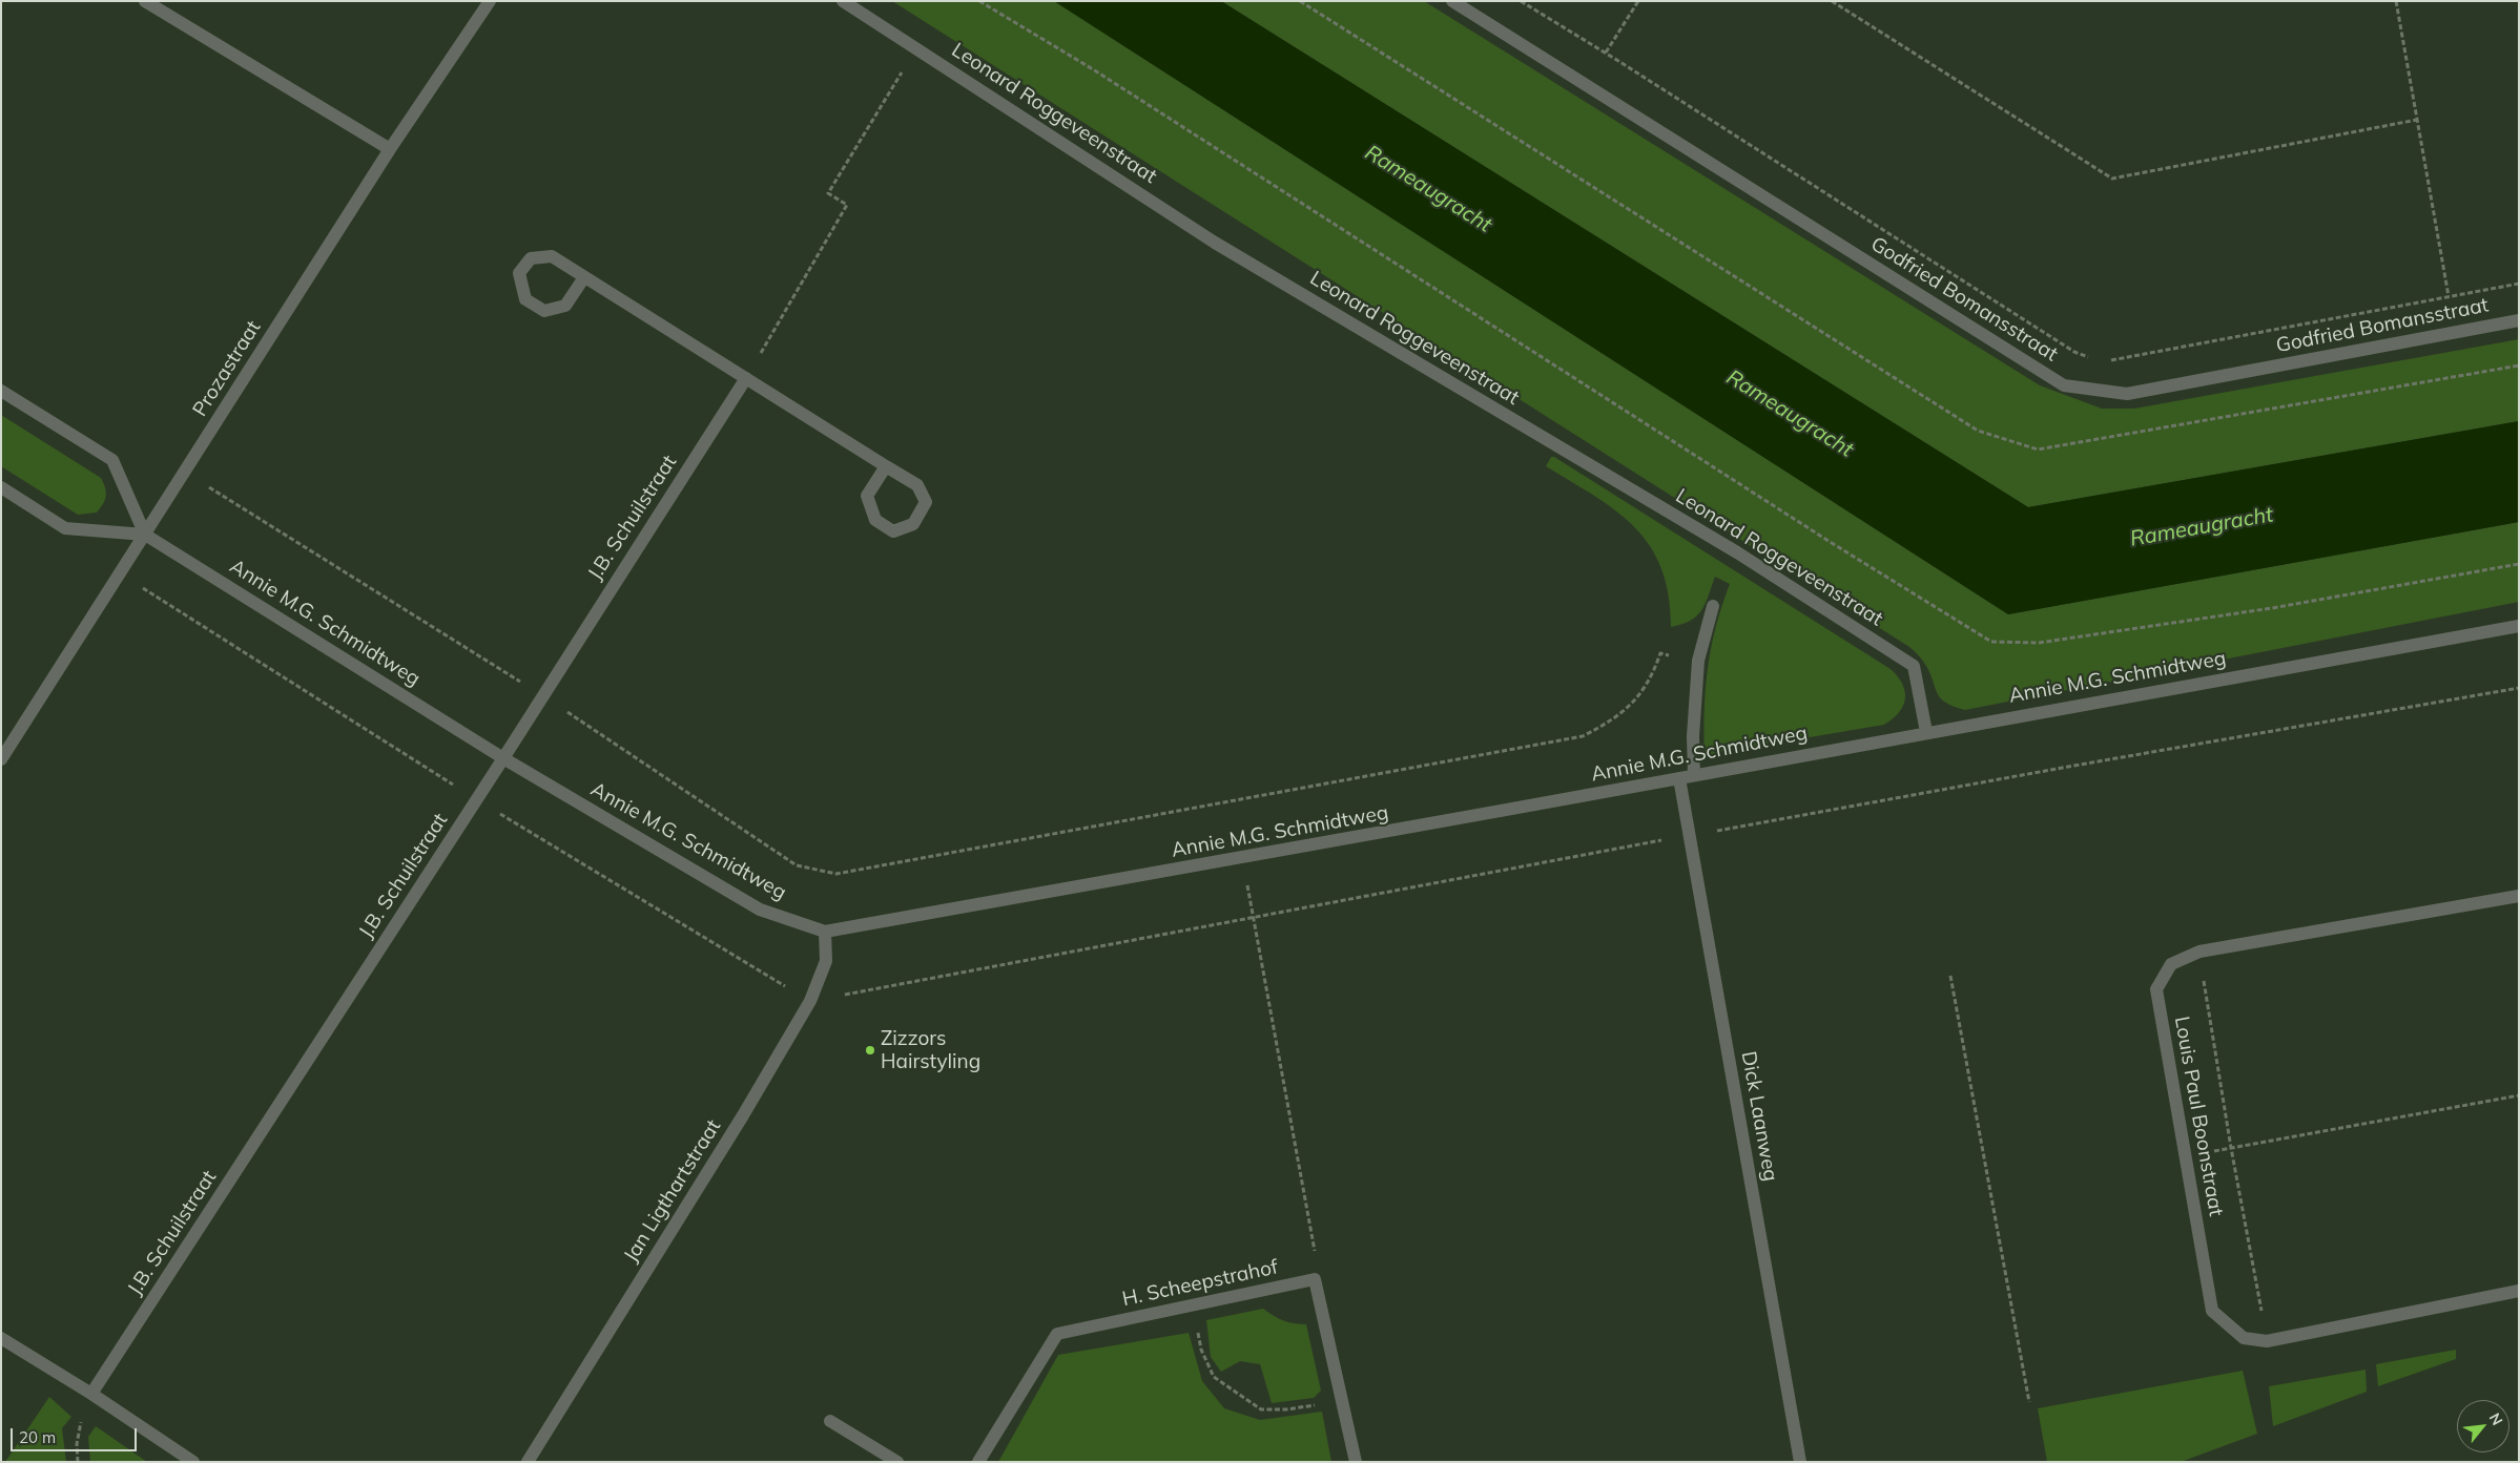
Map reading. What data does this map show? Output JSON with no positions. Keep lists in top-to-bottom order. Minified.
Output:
{"streets":{"street":["Leonard Roggeveenstraat","Godfried Bomansstraat","Prozastraat","J.B. Schuilstraat","Annie M.G. Schmidtweg","Dick Laanweg","Louis Paul Boonstraat","Jan Ligthartstraat","H. Scheepstrahof"]},"crossings":[["Leonard Roggeveenstraat","Annie M.G. Schmidtweg"],["Prozastraat","Annie M.G. Schmidtweg"],["J.B. Schuilstraat","Annie M.G. Schmidtweg"],["Annie M.G. Schmidtweg","Dick Laanweg"],["Annie M.G. Schmidtweg","Jan Ligthartstraat"]],"water":["Rameaugracht"],"places":["Zizzors Hairstyling"],"scale_bar":"20 m","north":"top right"}
